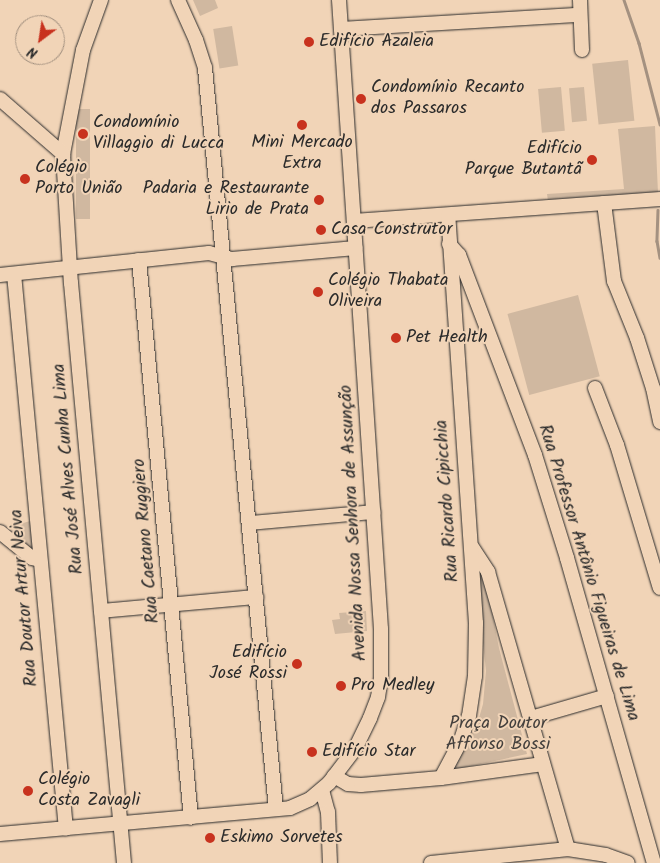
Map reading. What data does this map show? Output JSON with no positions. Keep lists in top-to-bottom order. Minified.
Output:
{"streets":{"street":["Rua José Alves Cunha Lima","Rua Ricardo Cipicchia","Avenida Nossa Senhora de Assunção","Rua Caetano Ruggiero","Rua Professor Antônio Figueiras de Lima","Rua Doutor Artur Neiva"]},"crossings":[["Rua José Alves Cunha Lima","Avenida Nossa Senhora de Assunção"],["Rua Ricardo Cipicchia","Rua Professor Antônio Figueiras de Lima"],["Avenida Nossa Senhora de Assunção","Rua Caetano Ruggiero"],["Avenida Nossa Senhora de Assunção","Rua Doutor Artur Neiva"]],"parks":["Praça Doutor Affonso Bossi"],"places":["Edifício Azaleia","Condomínio Recanto dos Passaros","Mini Mercado Extra","Condomínio Villaggio di Lucca","Edifício Parque Butantã","Colégio Porto União","Padaria e Restaurante Lirio de Prata","Casa Construtor","Colégio Thabata Oliveira","Pet Health","Edifício José Rossi","Pro Medley","Edifício Star","Colégio Costa Zavagli","Eskimo Sorvetes"],"north":"bottom left"}
